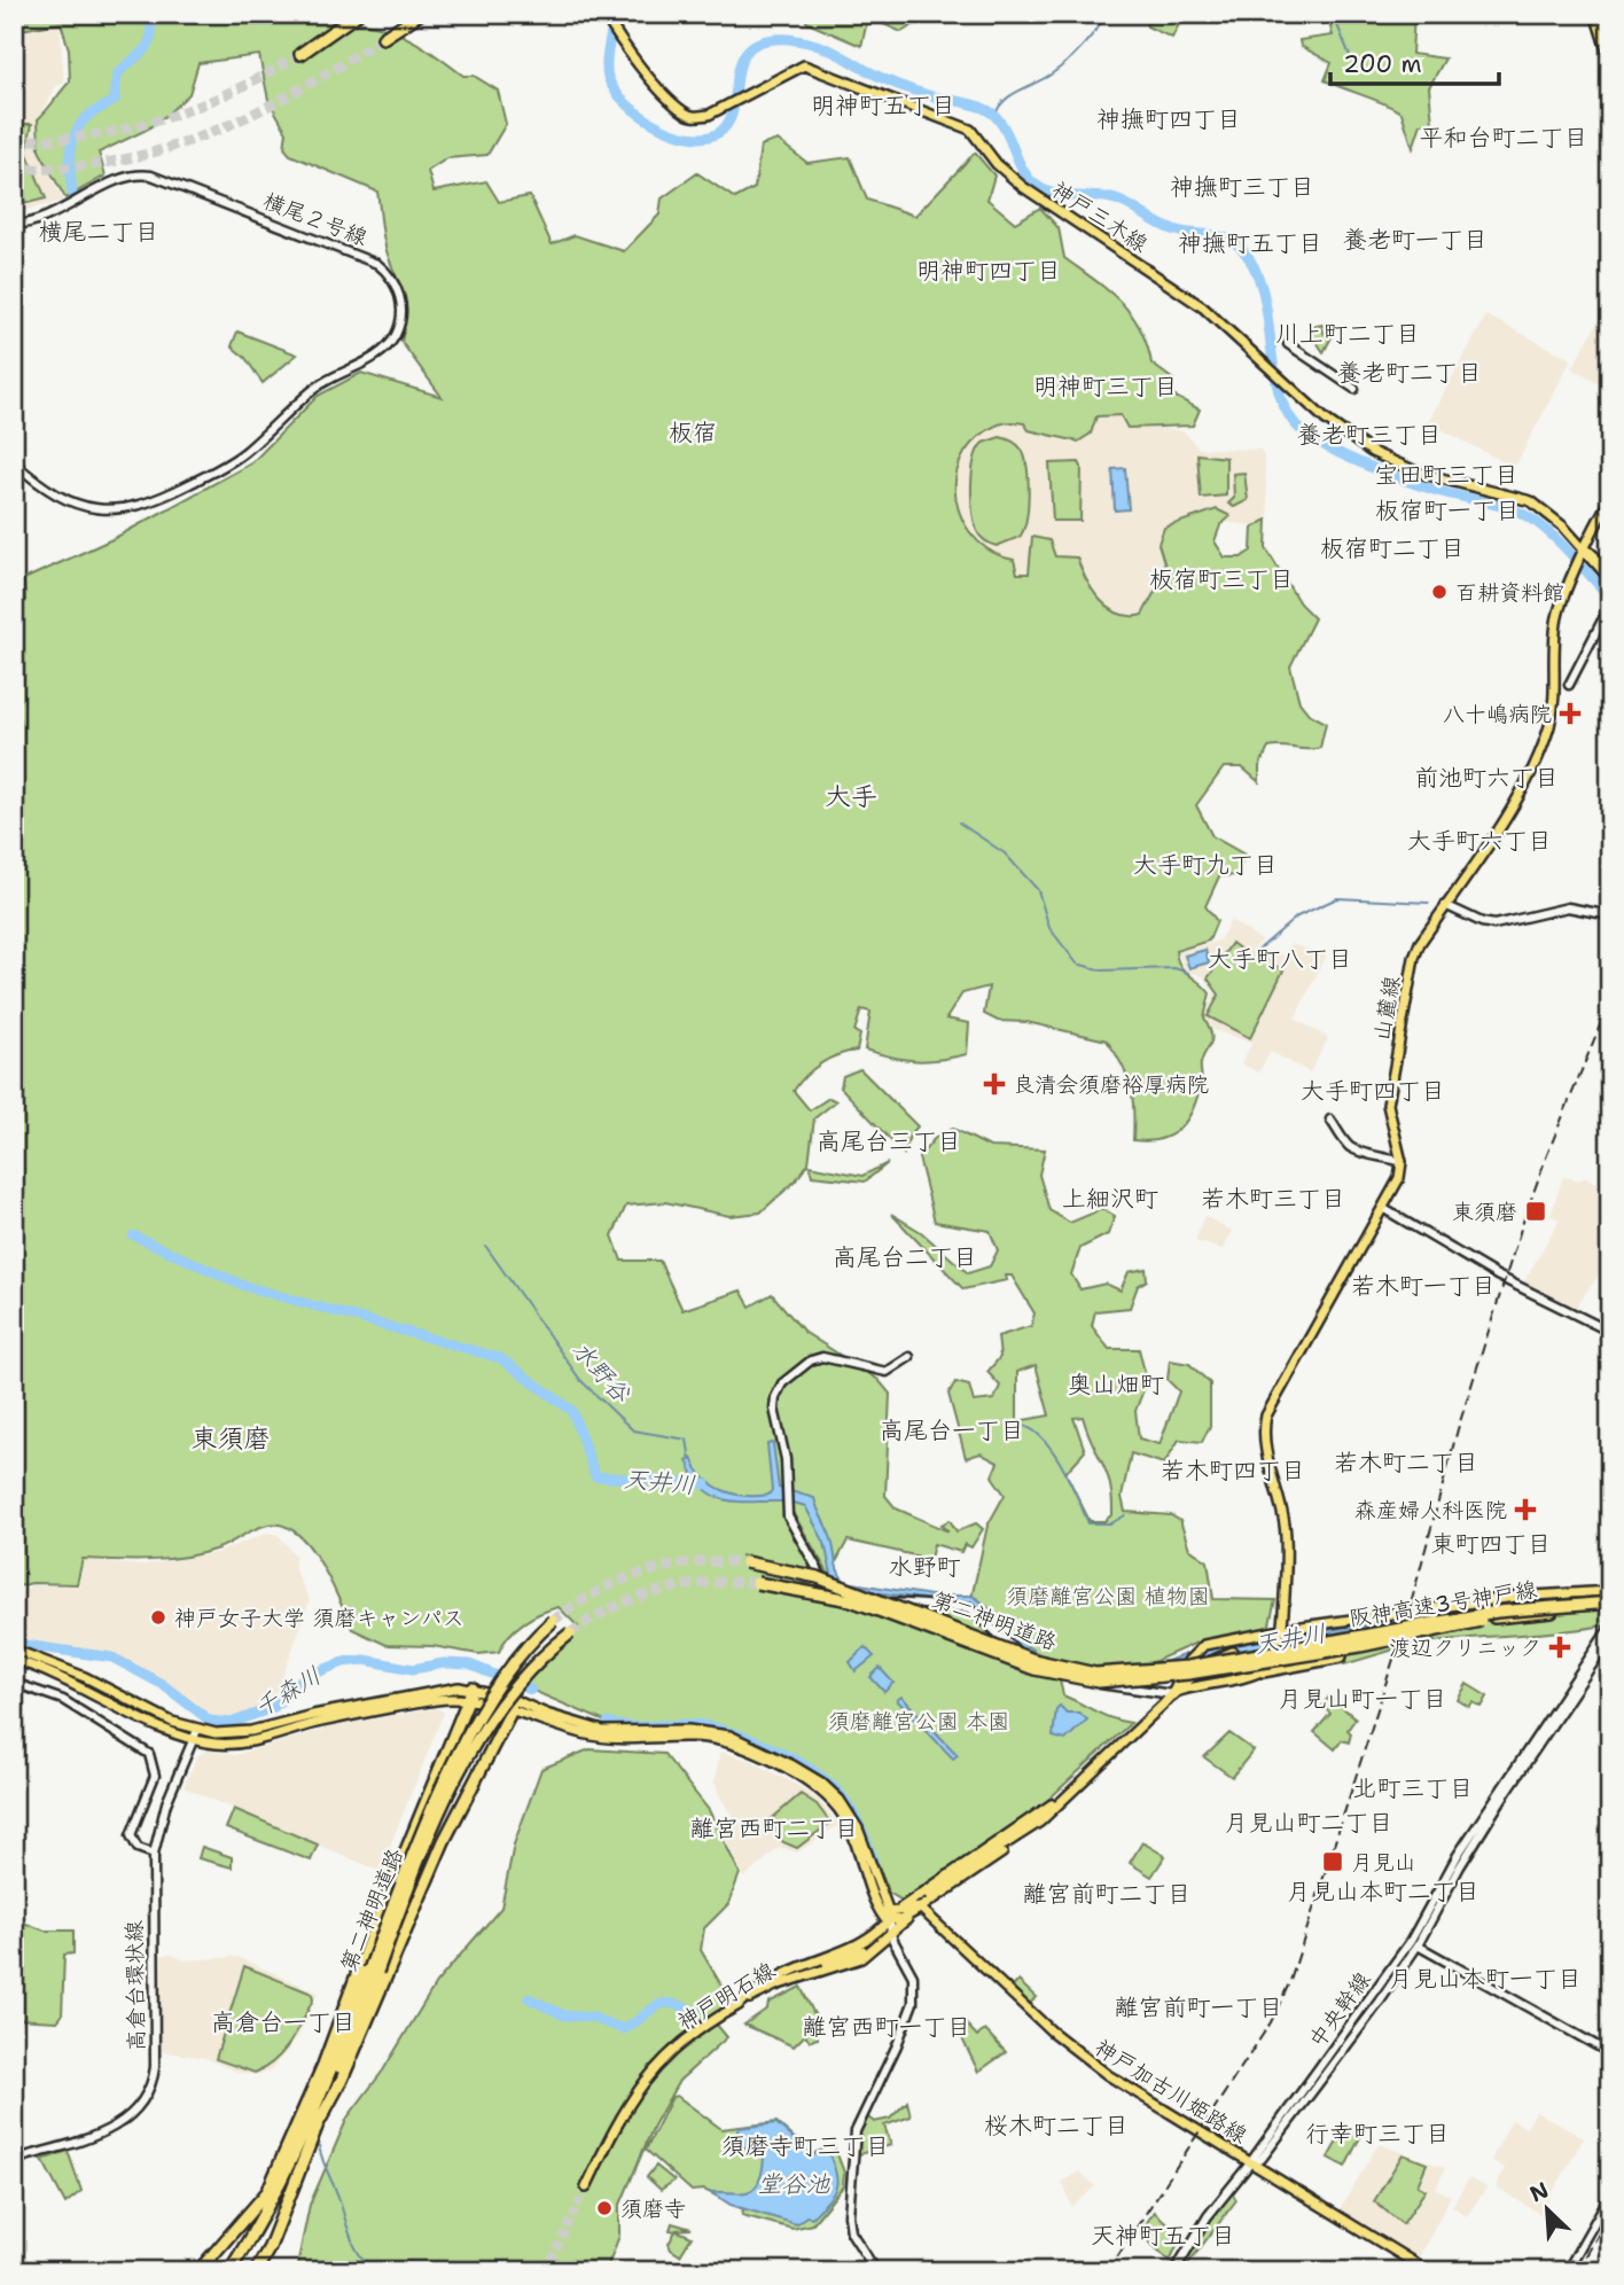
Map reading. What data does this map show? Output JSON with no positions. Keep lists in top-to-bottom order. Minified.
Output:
{"streets":{"highway":["阪神高速3号神戸線","第二神明道路"],"main road":["神戸三木線","山麓線","神戸明石線","神戸加古川姫路線"],"street":["横尾２号線","高倉台環状線","中央幹線"]},"crossings":[["神戸三木線","山麓線"],["阪神高速3号神戸線","第二神明道路"],["中央幹線","神戸加古川姫路線"]],"districts":["明神町五丁目","神撫町四丁目","平和台町二丁目","神撫町三丁目","横尾二丁目","養老町一丁目","神撫町五丁目","明神町四丁目","川上町二丁目","養老町二丁目","明神町三丁目","板宿","養老町三丁目","宝田町三丁目","板宿町一丁目","板宿町二丁目","板宿町三丁目","前池町六丁目","大手","大手町六丁目","大手町九丁目","大手町八丁目","大手町四丁目","高尾台三丁目","上細沢町","若木町三丁目","高尾台二丁目","若木町一丁目","奥山畑町","高尾台一丁目","東須磨","若木町二丁目","若木町四丁目","東町四丁目","水野町","月見山町一丁目","北町三丁目","月見山町二丁目","離宮西町二丁目","月見山本町二丁目","離宮前町二丁目","月見山本町一丁目","離宮前町一丁目","高倉台一丁目","離宮西町一丁目","桜木町二丁目","行幸町三丁目","須磨寺町三丁目","天神町五丁目"],"water":["水野谷","天井川","千森川","堂谷池"],"parks":["須磨離宮公園 植物園","須磨離宮公園 本園"],"places":{"other":["百耕資料館","神戸女子大学 須磨キャンパス","須磨寺"],"health":["八十嶋病院","良清会須磨裕厚病院","森産婦人科医院","渡辺クリニック"],"transit":["東須磨","月見山"]},"scale_bar":"200 m","north":"top left"}
